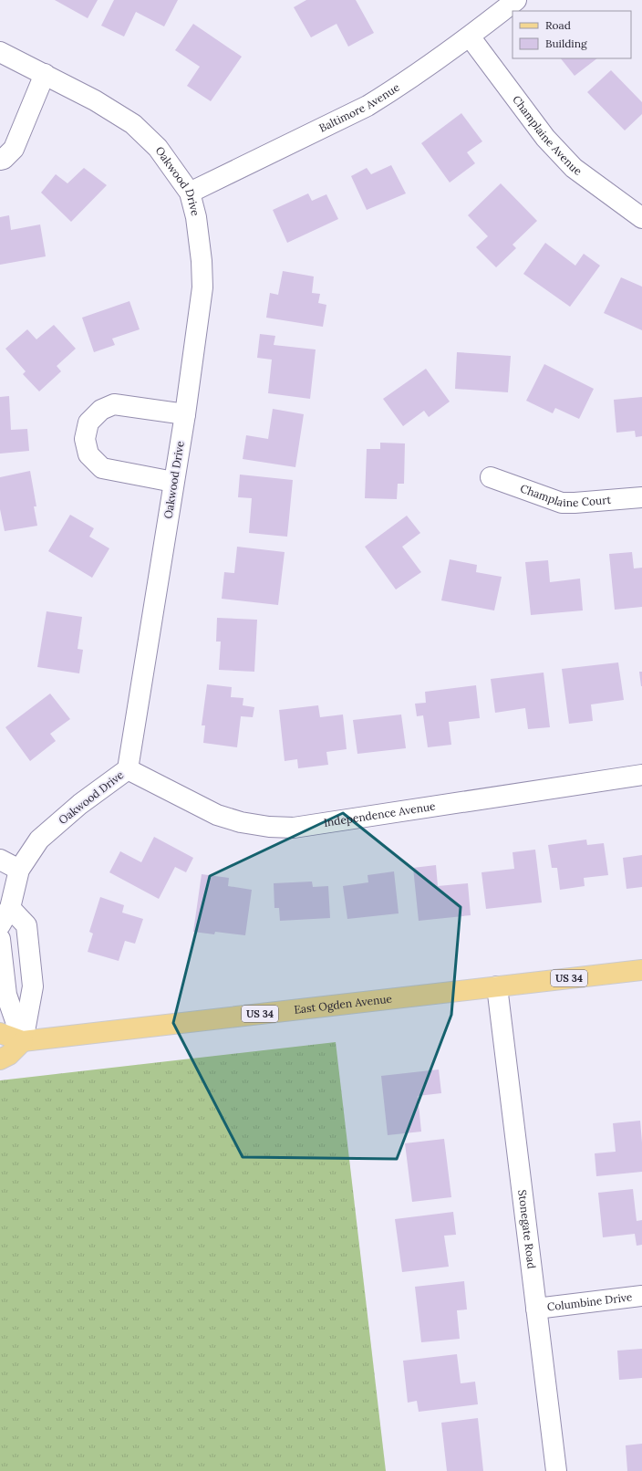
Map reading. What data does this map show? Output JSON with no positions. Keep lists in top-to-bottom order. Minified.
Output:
{"streets":{"main road":["US 34","East Ogden Avenue"],"street":["Baltimore Avenue","Champlaine Avenue","Oakwood Drive","Champlaine Court","Independence Avenue","Stonegate Road","Columbine Drive"]},"crossings":[["Baltimore Avenue","Champlaine Avenue"],["Baltimore Avenue","Oakwood Drive"],["Oakwood Drive","Independence Avenue"],["East Ogden Avenue","Stonegate Road"],["Stonegate Road","Columbine Drive"]],"legend":["Road","Building"]}
